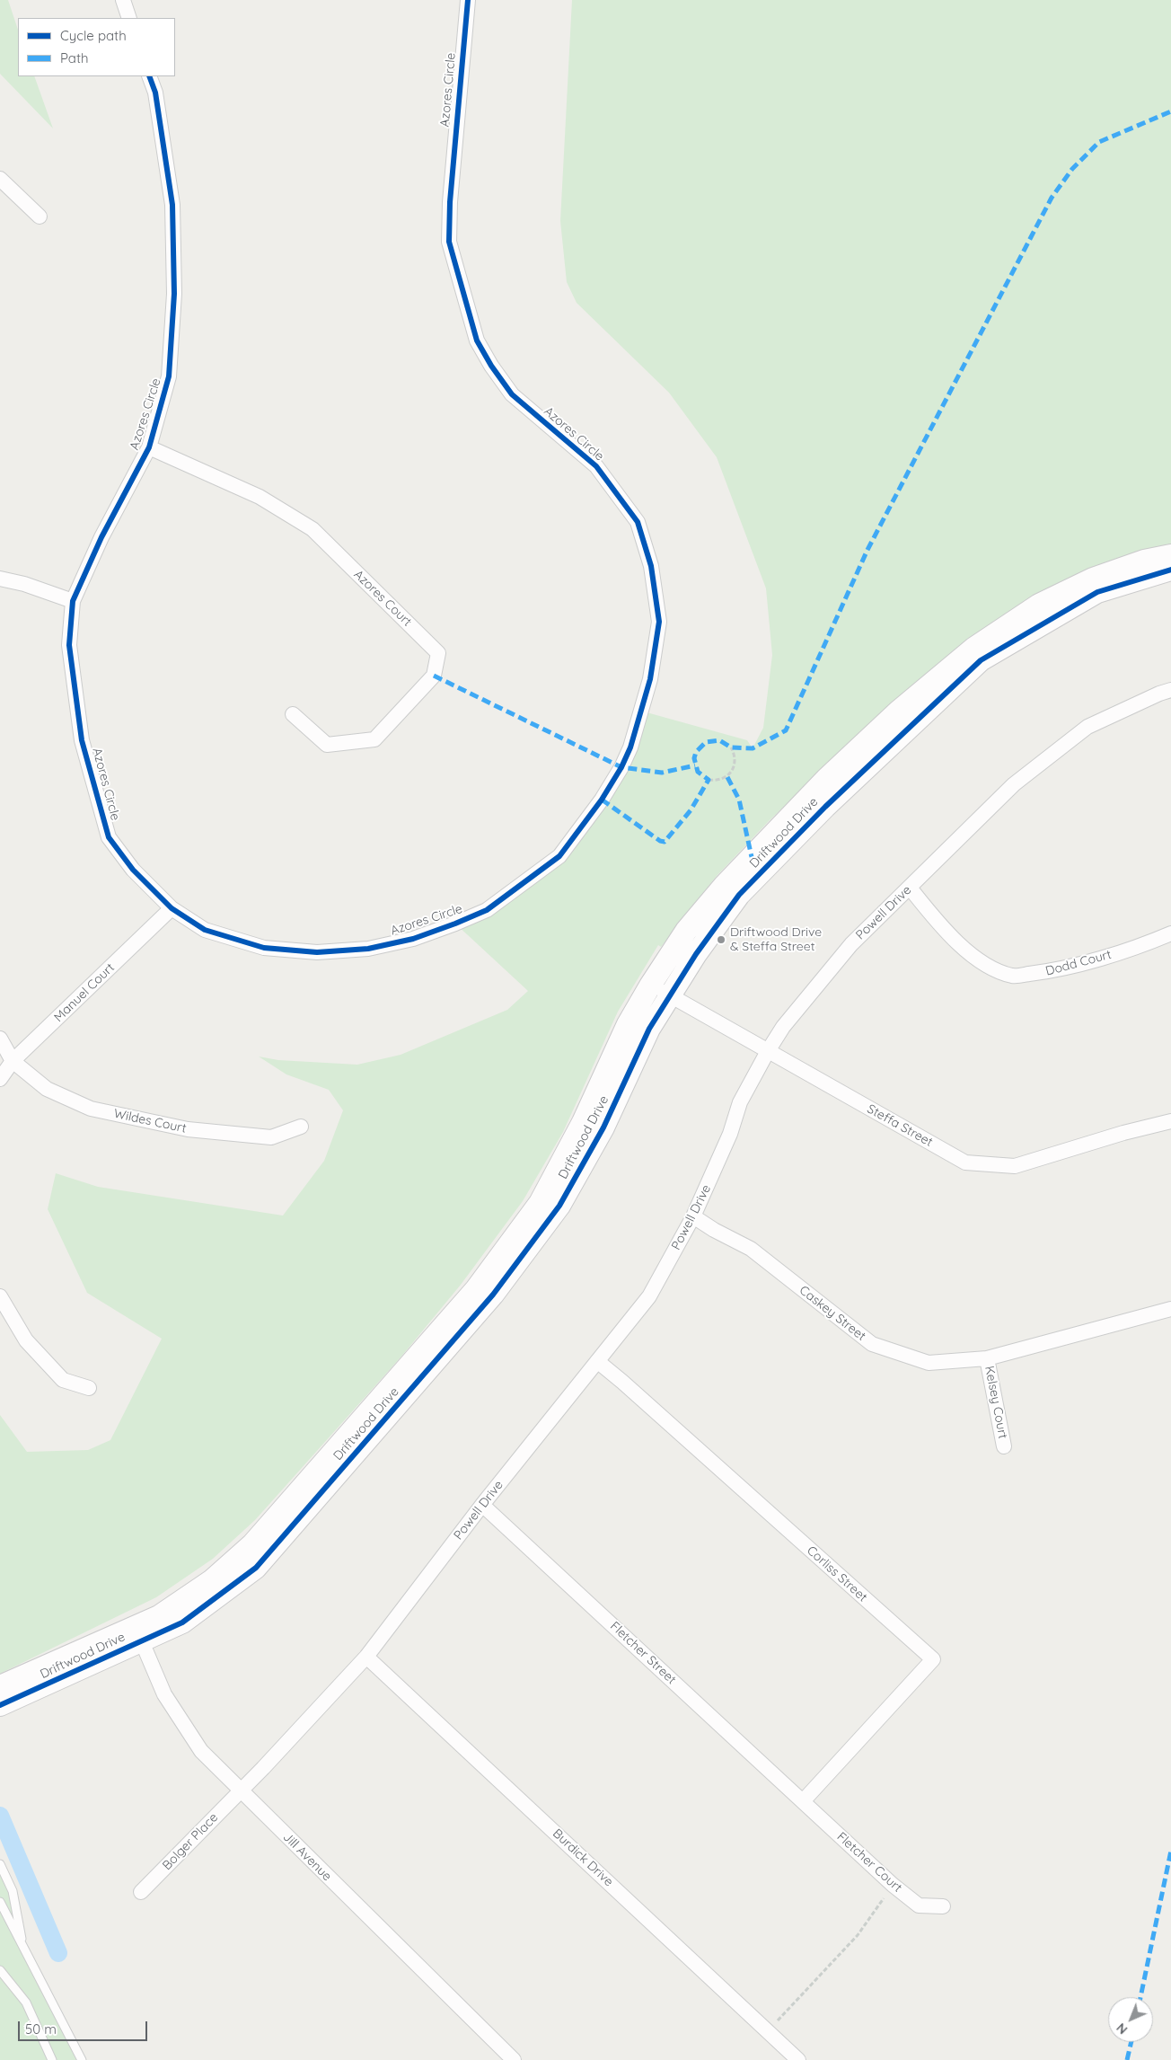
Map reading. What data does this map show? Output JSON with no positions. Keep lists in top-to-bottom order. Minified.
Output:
{"streets":{"street":["Azores Circle","Azores Court","Driftwood Drive","Powell Drive","Dodd Court","Manuel Court","Wildes Court","Steffa Street","Caskey Street","Kelsey Court","Corliss Street","Fletcher Street","Bolger Place","Jill Avenue","Burdick Drive","Fletcher Court"]},"crossings":[["Azores Circle","Azores Court"],["Azores Circle","Manuel Court"],["Driftwood Drive","Steffa Street"],["Driftwood Drive","Jill Avenue"],["Powell Drive","Dodd Court"],["Powell Drive","Steffa Street"],["Powell Drive","Caskey Street"],["Powell Drive","Corliss Street"],["Powell Drive","Fletcher Street"],["Powell Drive","Bolger Place"],["Powell Drive","Jill Avenue"],["Powell Drive","Burdick Drive"],["Manuel Court","Wildes Court"],["Caskey Street","Kelsey Court"],["Corliss Street","Fletcher Street"],["Corliss Street","Fletcher Court"],["Fletcher Street","Fletcher Court"],["Bolger Place","Jill Avenue"]],"places":["Driftwood Drive & Steffa Street"],"legend":["Cycle path","Path"],"scale_bar":"50 m","north":"bottom left"}
